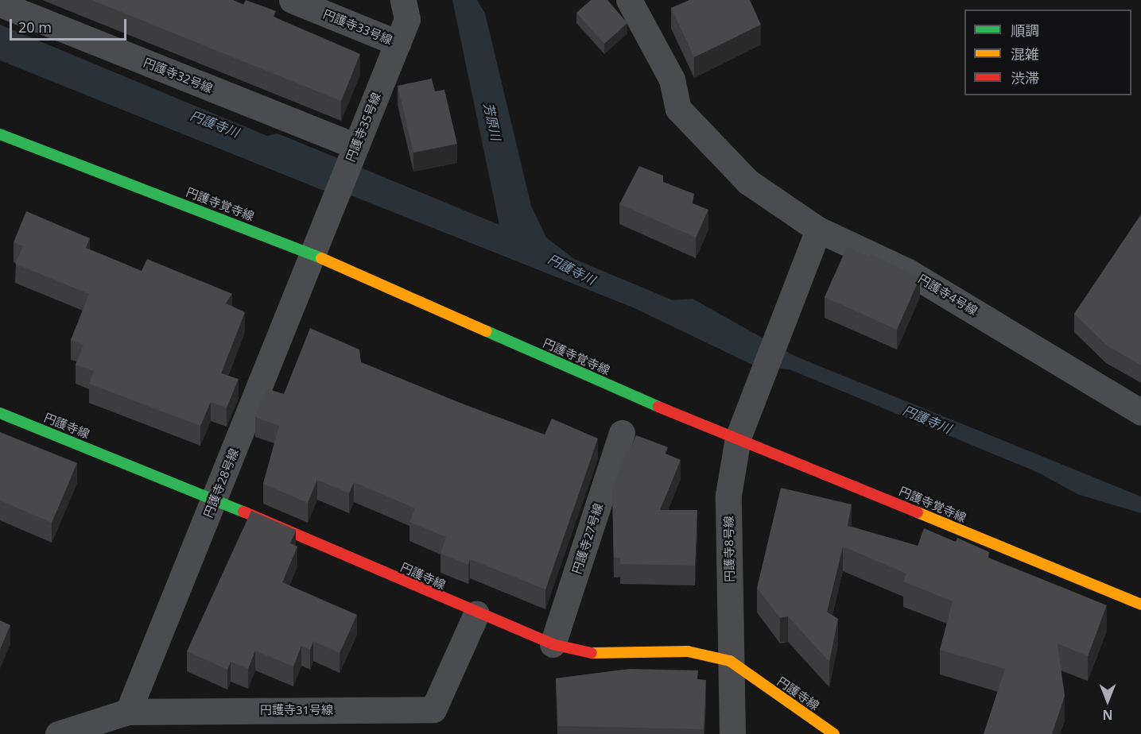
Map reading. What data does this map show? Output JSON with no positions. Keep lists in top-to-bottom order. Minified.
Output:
{"streets":{"street":["円護寺33号線","円護寺32号線","円護寺35号線","円護寺覚寺線","円護寺4号線","円護寺線","円護寺28号線","円護寺27号線","円護寺8号線","円護寺31号線"]},"crossings":[["円護寺33号線","円護寺35号線"],["円護寺32号線","円護寺35号線"],["円護寺35号線","円護寺覚寺線"],["円護寺35号線","円護寺28号線"],["円護寺覚寺線","円護寺28号線"],["円護寺覚寺線","円護寺8号線"],["円護寺線","円護寺28号線"],["円護寺線","円護寺27号線"],["円護寺線","円護寺8号線"],["円護寺線","円護寺31号線"],["円護寺28号線","円護寺31号線"]],"water":["芳原川","円護寺川"],"legend":["順調","混雑","渋滞"],"scale_bar":"20 m","north":"bottom"}
